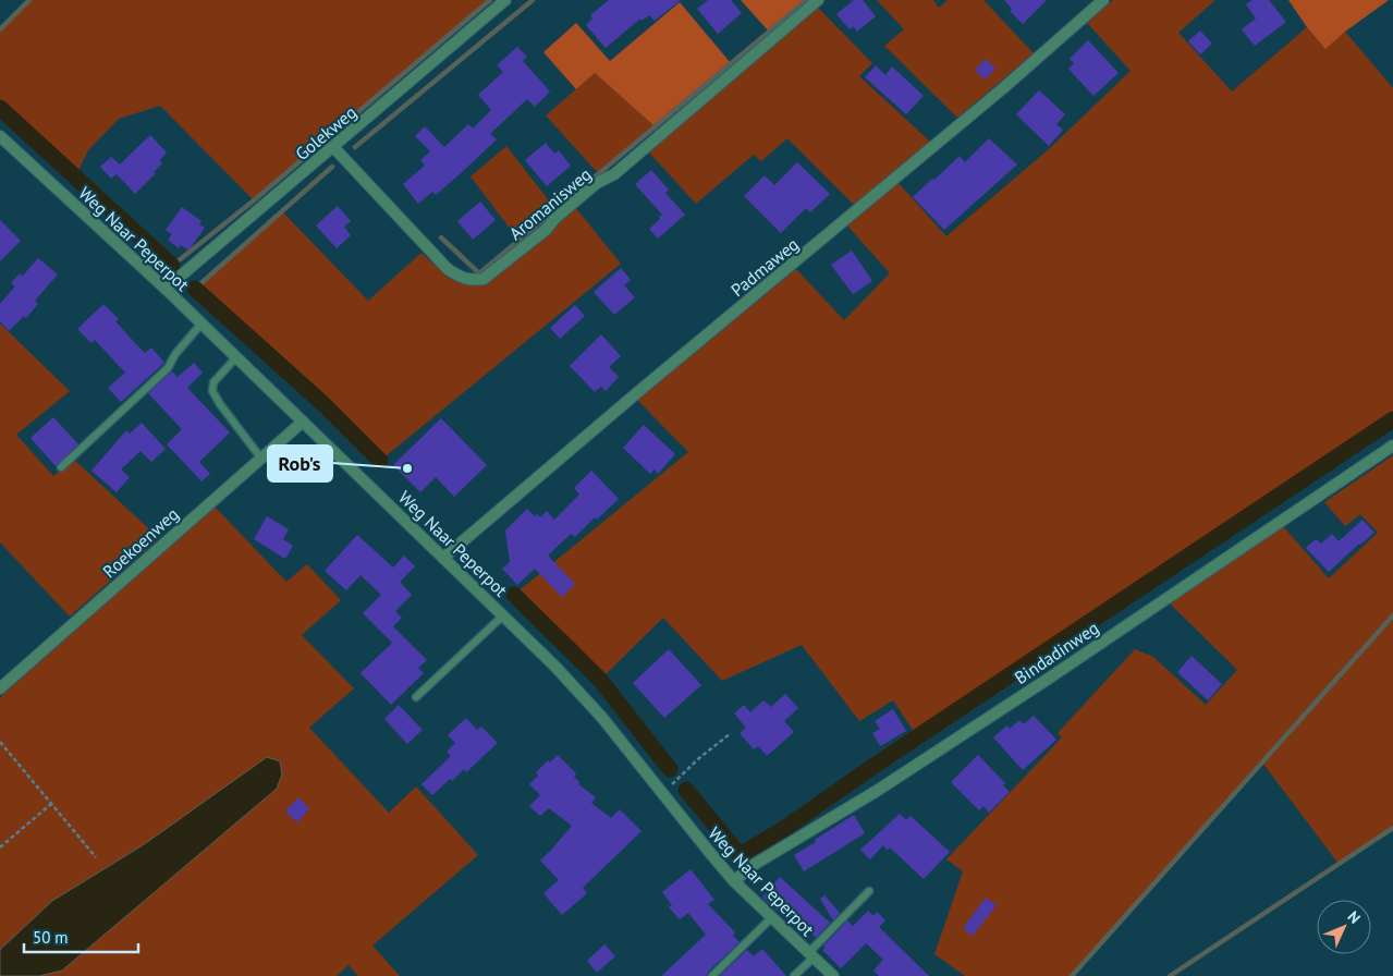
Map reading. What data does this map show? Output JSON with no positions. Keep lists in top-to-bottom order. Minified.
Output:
{"streets":{"street":["Golekweg","Aromanisweg","Weg Naar Peperpot","Padmaweg","Roekoenweg","Bindadinweg"]},"crossings":[["Golekweg","Aromanisweg"],["Golekweg","Weg Naar Peperpot"],["Weg Naar Peperpot","Padmaweg"],["Weg Naar Peperpot","Roekoenweg"],["Weg Naar Peperpot","Bindadinweg"]],"places":["Rob's"],"scale_bar":"50 m","north":"top right"}
